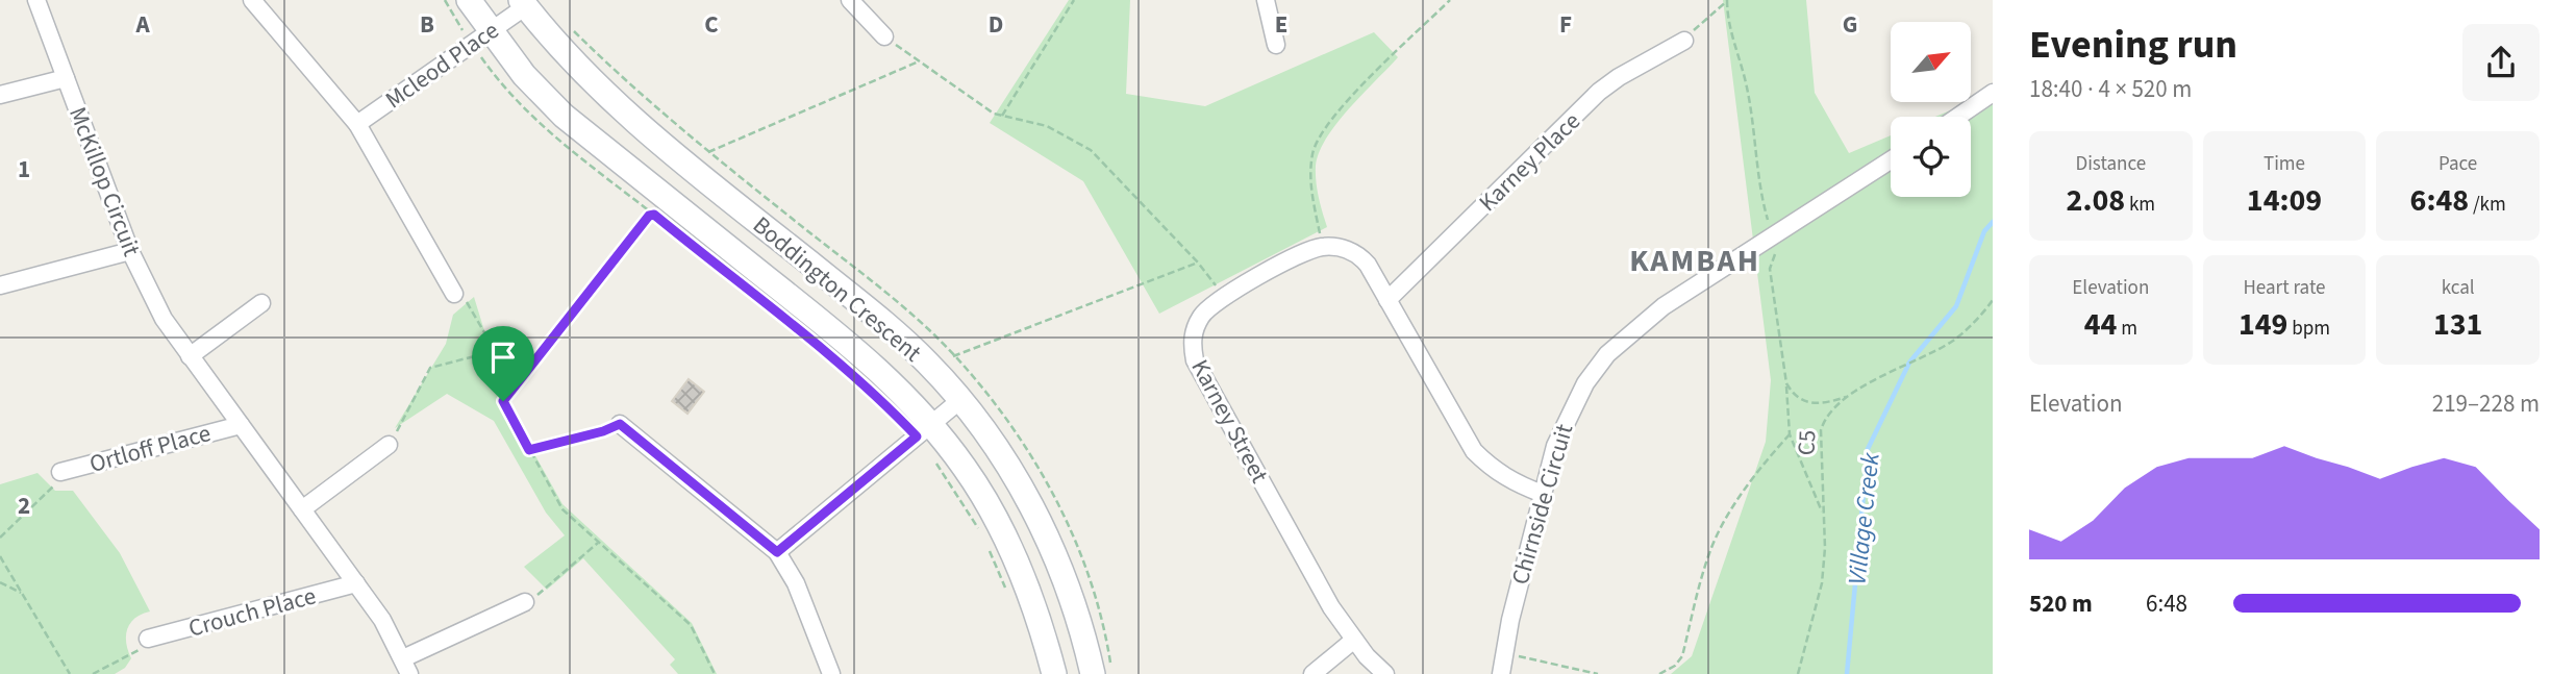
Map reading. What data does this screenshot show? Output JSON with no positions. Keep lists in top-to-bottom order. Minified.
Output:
{"streets":{"street":["Mcleod Place","Karney Place","McKillop Circuit","Boddington Crescent","Karney Street","Ortloff Place","Chirnside Circuit","Crouch Place"],"path":["C5"]},"crossings":[["Mcleod Place","Boddington Crescent"],["McKillop Circuit","Ortloff Place"],["McKillop Circuit","Crouch Place"]],"districts":["KAMBAH"],"water":["Village Creek"],"north":"top right","page":{"heading":["Evening run","18:40 · 4 × 520 m"],"stats":[["Distance","2.08 km"],["Time","14:09"],["Pace","6:48 /km"],["Elevation","44 m"],["Heart rate","149 bpm"],["kcal","131"]],"chart":["Elevation","219–228 m"],"list":[{"name":"520 m","note":"6:48"}]},"grid":{"columns":["A","B","C","D","E","F","G"],"rows":["1","2"]}}
